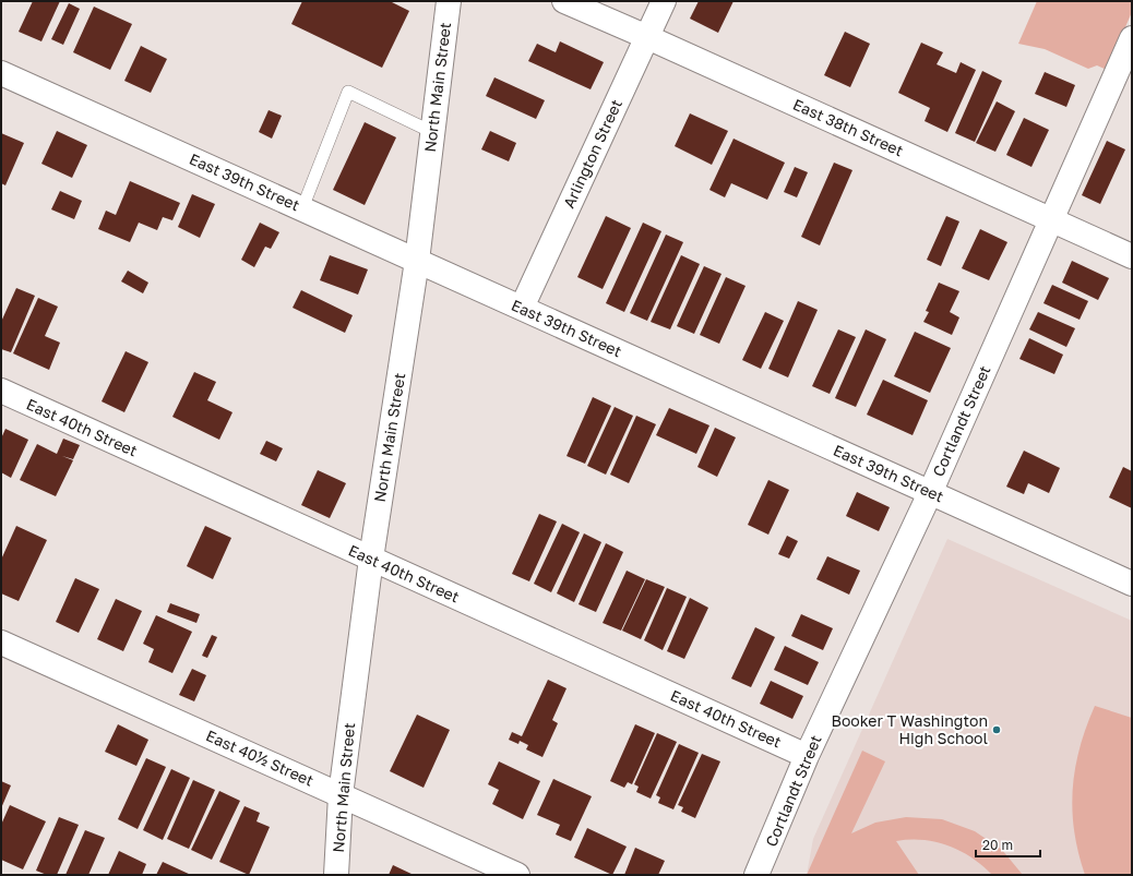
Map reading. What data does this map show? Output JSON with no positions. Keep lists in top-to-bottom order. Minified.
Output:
{"streets":{"street":["North Main Street","East 38th Street","Arlington Street","East 39th Street","Cortlandt Street","East 40th Street","East 40½ Street"]},"crossings":[["North Main Street","East 39th Street"],["North Main Street","East 40th Street"],["North Main Street","East 40½ Street"],["East 38th Street","Arlington Street"],["East 38th Street","Cortlandt Street"],["Arlington Street","East 39th Street"],["East 39th Street","Cortlandt Street"],["Cortlandt Street","East 40th Street"]],"places":["Booker T Washington High School"],"scale_bar":"20 m"}
